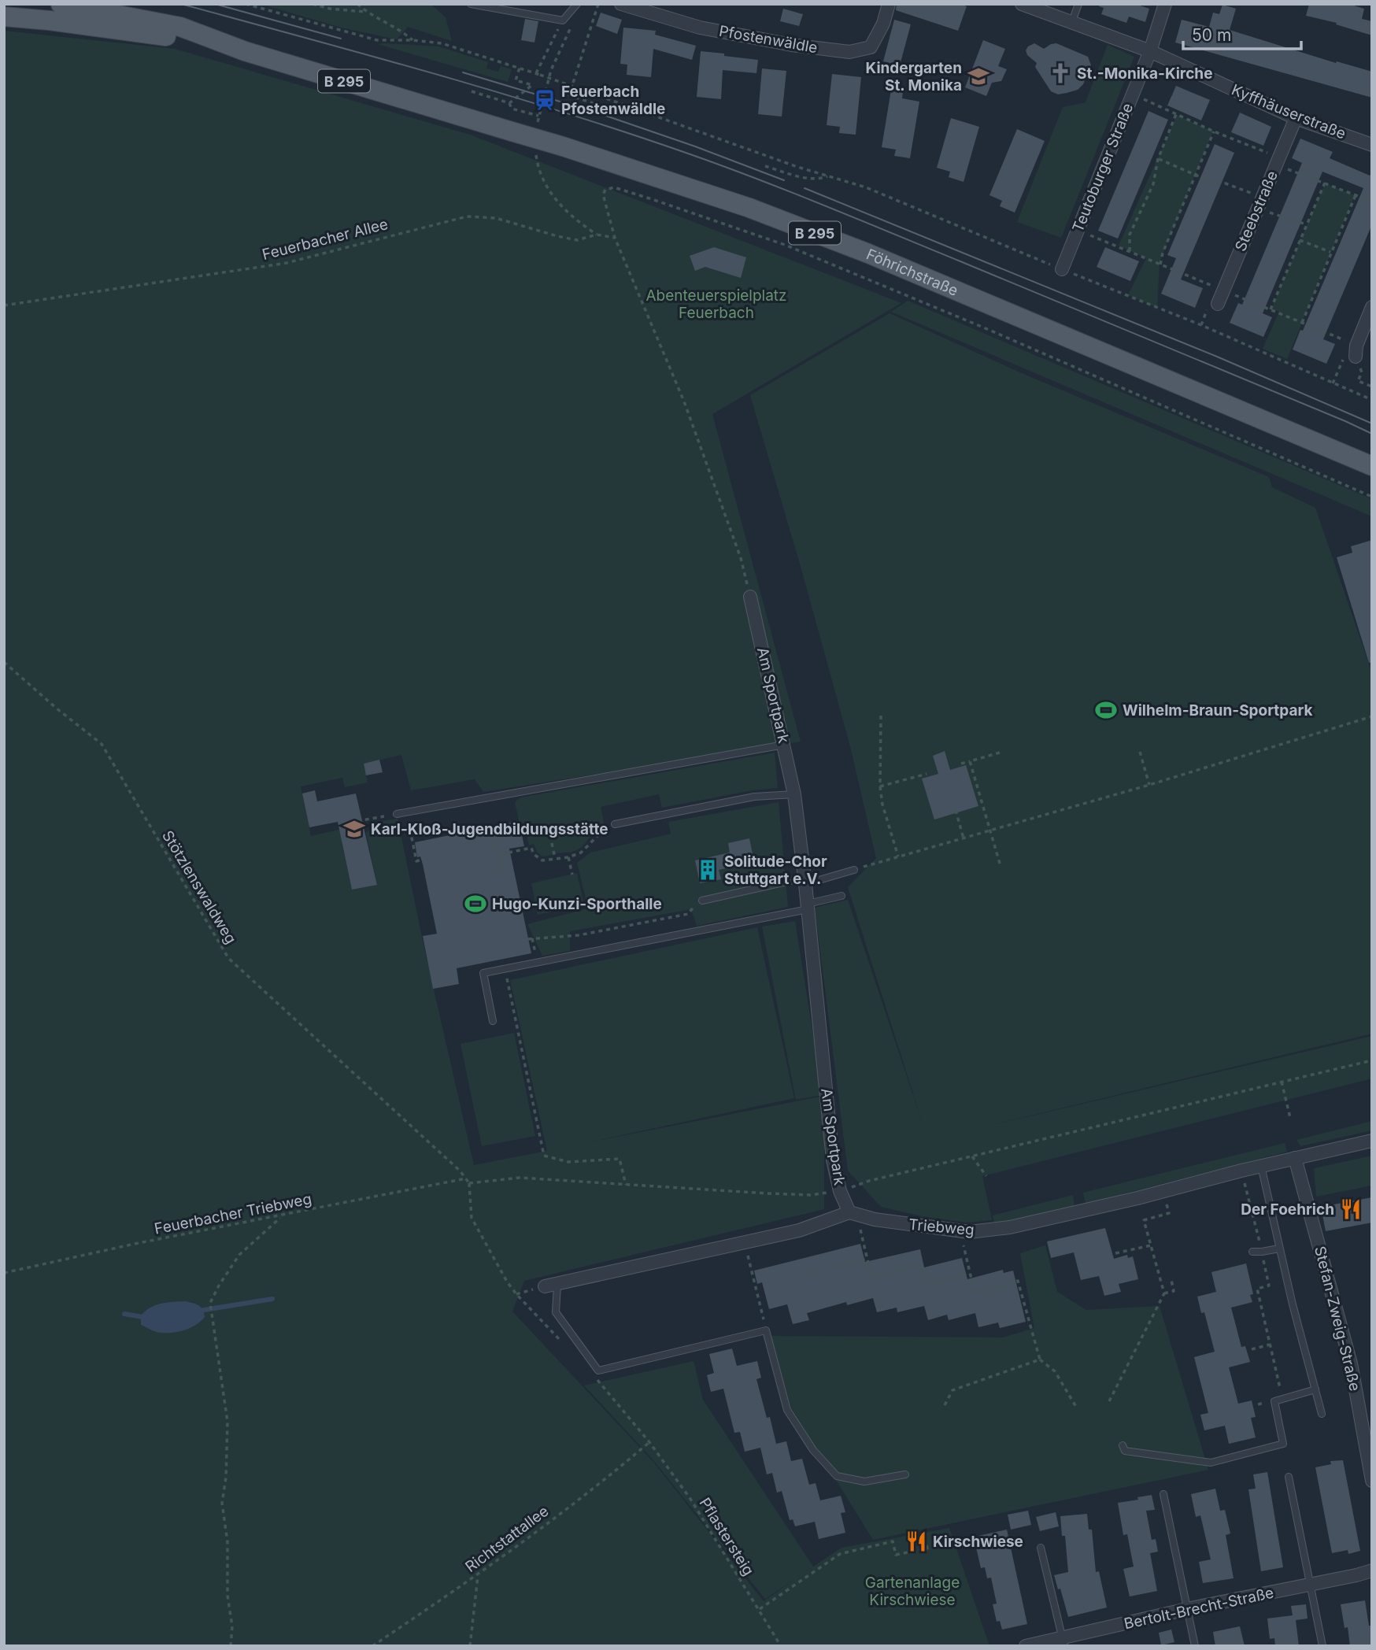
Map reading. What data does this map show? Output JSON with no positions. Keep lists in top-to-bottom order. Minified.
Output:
{"streets":{"main road":["B 295","Föhrichstraße"],"street":["Pfostenwäldle","Kyffhäuserstraße","Teutoburger Straße","Steebstraße","Am Sportpark","Triebweg","Stefan-Zweig-Straße","Bertolt-Brecht-Straße"],"path":["Feuerbacher Allee","Stötzlenswaldweg","Feuerbacher Triebweg","Pflastersteig","Richtstattallee"]},"crossings":[["B 295","Föhrichstraße"],["Kyffhäuserstraße","Teutoburger Straße"],["Kyffhäuserstraße","Steebstraße"],["Am Sportpark","Triebweg"],["Stötzlenswaldweg","Feuerbacher Triebweg"],["Triebweg","Stefan-Zweig-Straße"],["Pflastersteig","Richtstattallee"]],"parks":["Abenteuerspielplatz Feuerbach","Gartenanlage Kirschwiese"],"places":{"church":["St.-Monika-Kirche"],"school or university":["Kindergarten St. Monika","Karl-Kloß-Jugendbildungsstätte"],"station":["Feuerbach Pfostenwäldle"],"sports":["Wilhelm-Braun-Sportpark","Hugo-Kunzi-Sporthalle"],"building":["Solitude-Chor Stuttgart e.V."],"restaurant":["Der Foehrich","Kirschwiese"]},"scale_bar":"50 m"}
